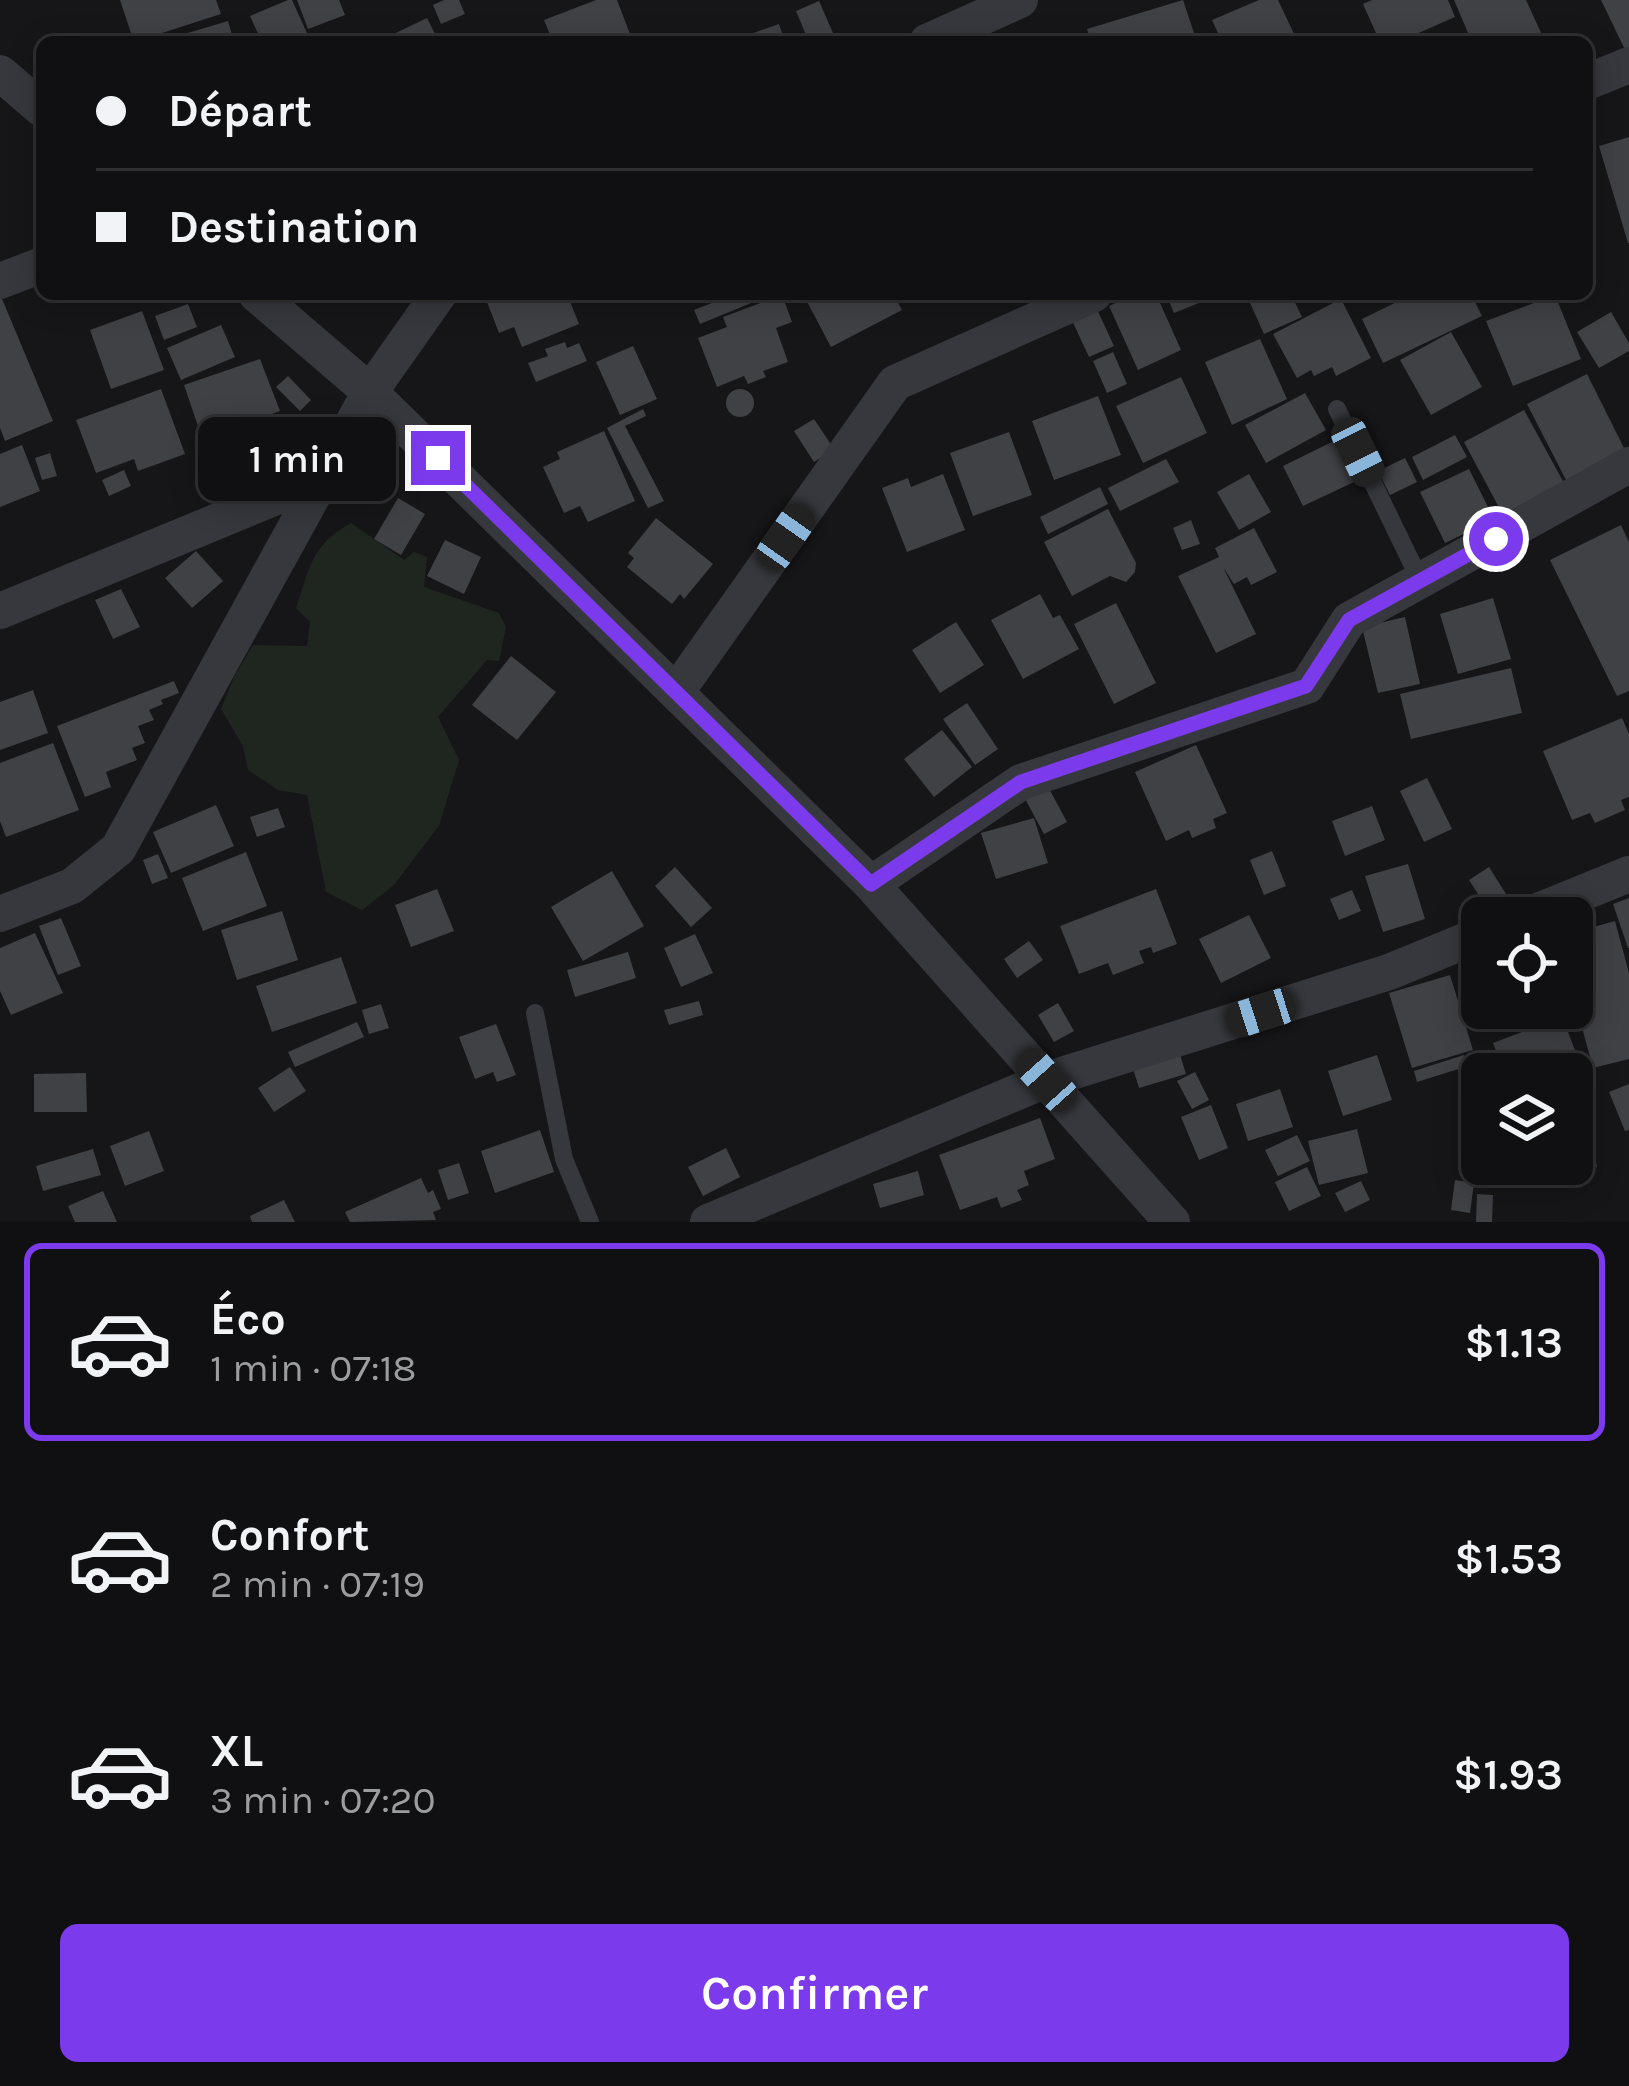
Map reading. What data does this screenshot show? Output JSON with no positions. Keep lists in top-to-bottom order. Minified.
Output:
{"page":{"banner":["Départ","Destination"],"bubble":"1 min","list":[{"name":"Éco","note":"1 min · 07:18","value":"$1.13"},{"name":"Confort","note":"2 min · 07:19","value":"$1.53"},{"name":"XL","note":"3 min · 07:20","value":"$1.93"}],"buttons":"Confirmer"}}
